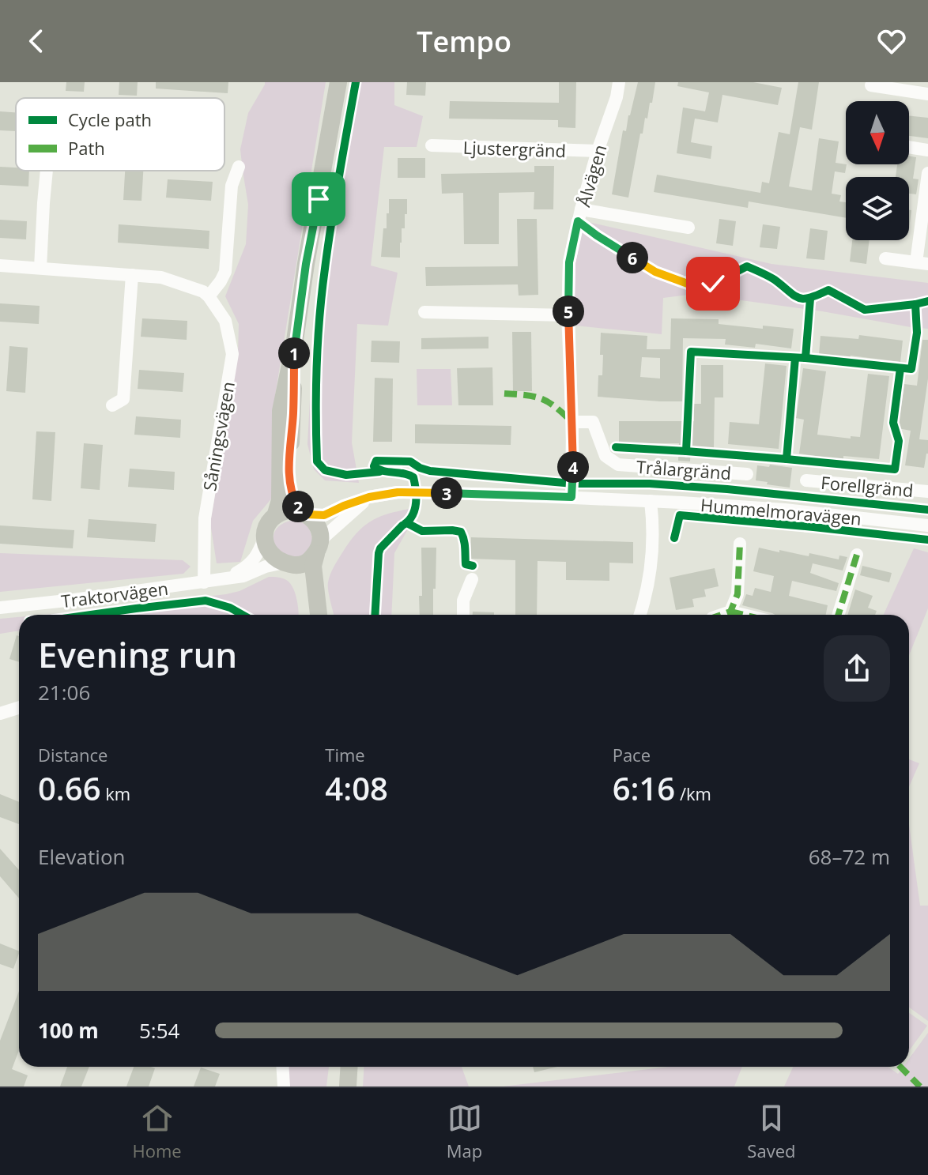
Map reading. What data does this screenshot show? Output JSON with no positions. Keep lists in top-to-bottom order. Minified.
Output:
{"streets":{"street":["Ljustergränd","Ålvägen","Såningsvägen","Trålargränd","Forellgränd","Hummelmoravägen","Traktorvägen"]},"crossings":[["Ljustergränd","Ålvägen"],["Ålvägen","Trålargränd"],["Ålvägen","Hummelmoravägen"],["Såningsvägen","Traktorvägen"],["Hummelmoravägen","Traktorvägen"]],"legend":["Cycle path","Path"],"north":"bottom","page":{"header":"Tempo","pins":["6","5","1","4","3","2"],"heading":["Evening run","21:06"],"stats":[["Distance","0.66 km"],["Time","4:08"],["Pace","6:16 /km"]],"chart":["Elevation","68–72 m"],"list":[{"name":"100 m","note":"5:54"}],"tabs":["Home","Map","Saved"]}}
